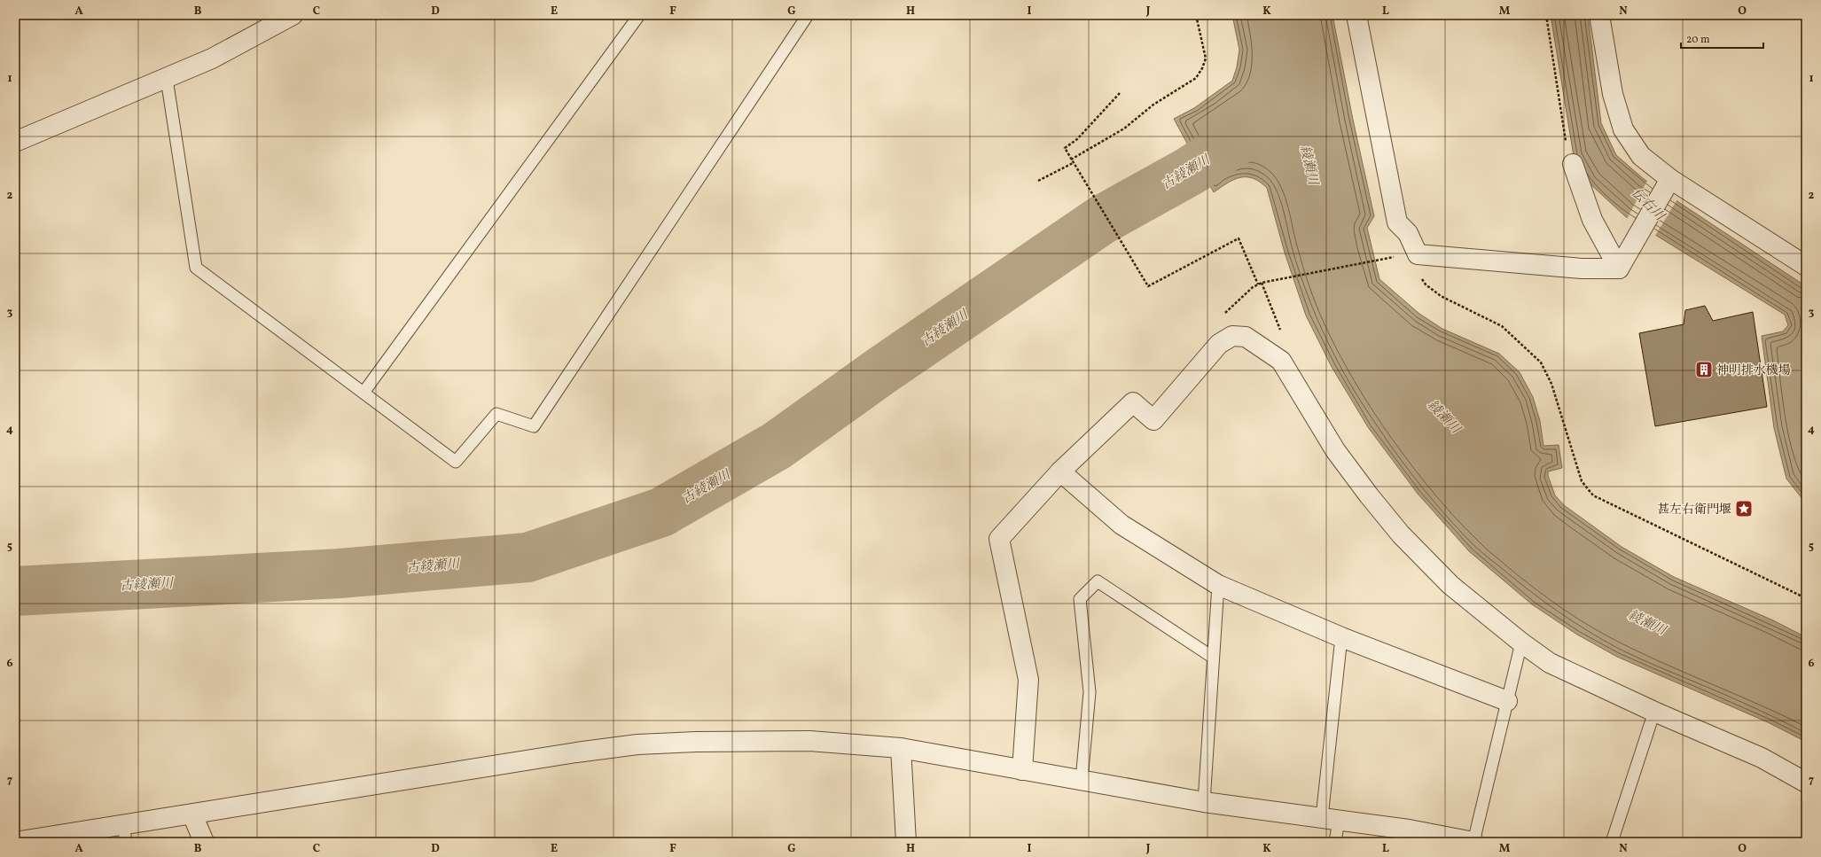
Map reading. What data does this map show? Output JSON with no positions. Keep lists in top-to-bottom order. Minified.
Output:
{"water":["綾瀬川","古綾瀬川","伝右川"],"places":{"building":["神明排水機場"],"place":["甚左右衛門堰"]},"scale_bar":"20 m","grid":{"columns":["A","B","C","D","E","F","G","H","I","J","K","L","M","N","O"],"rows":["1","2","3","4","5","6","7"]}}
